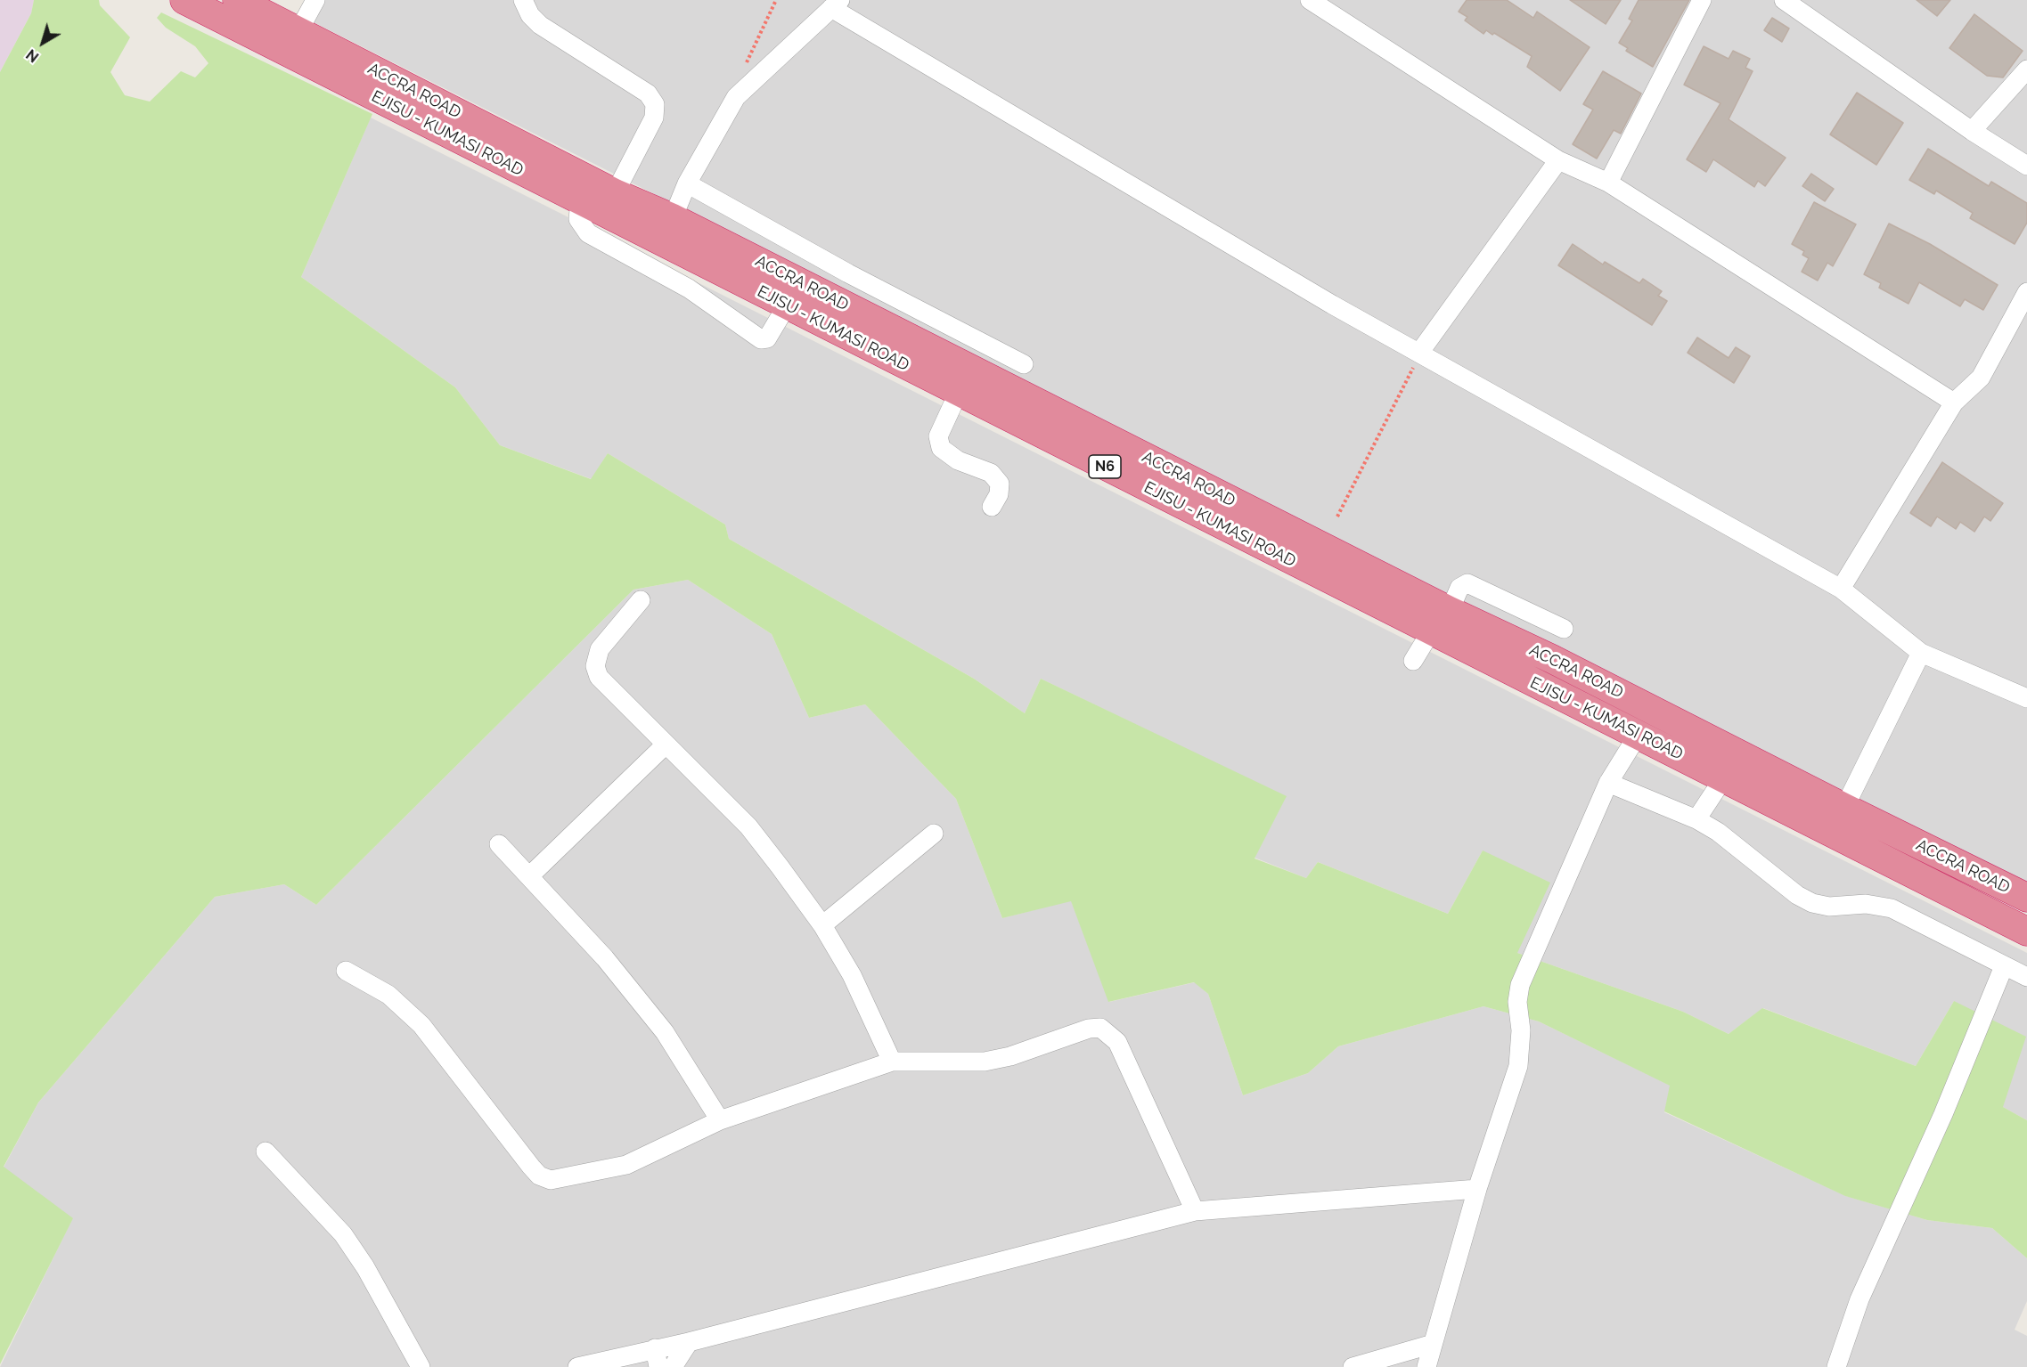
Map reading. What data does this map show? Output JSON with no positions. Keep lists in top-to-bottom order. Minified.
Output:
{"streets":{"highway":["ACCRA ROAD","EJISU - KUMASI ROAD","N6"]},"north":"bottom left"}
